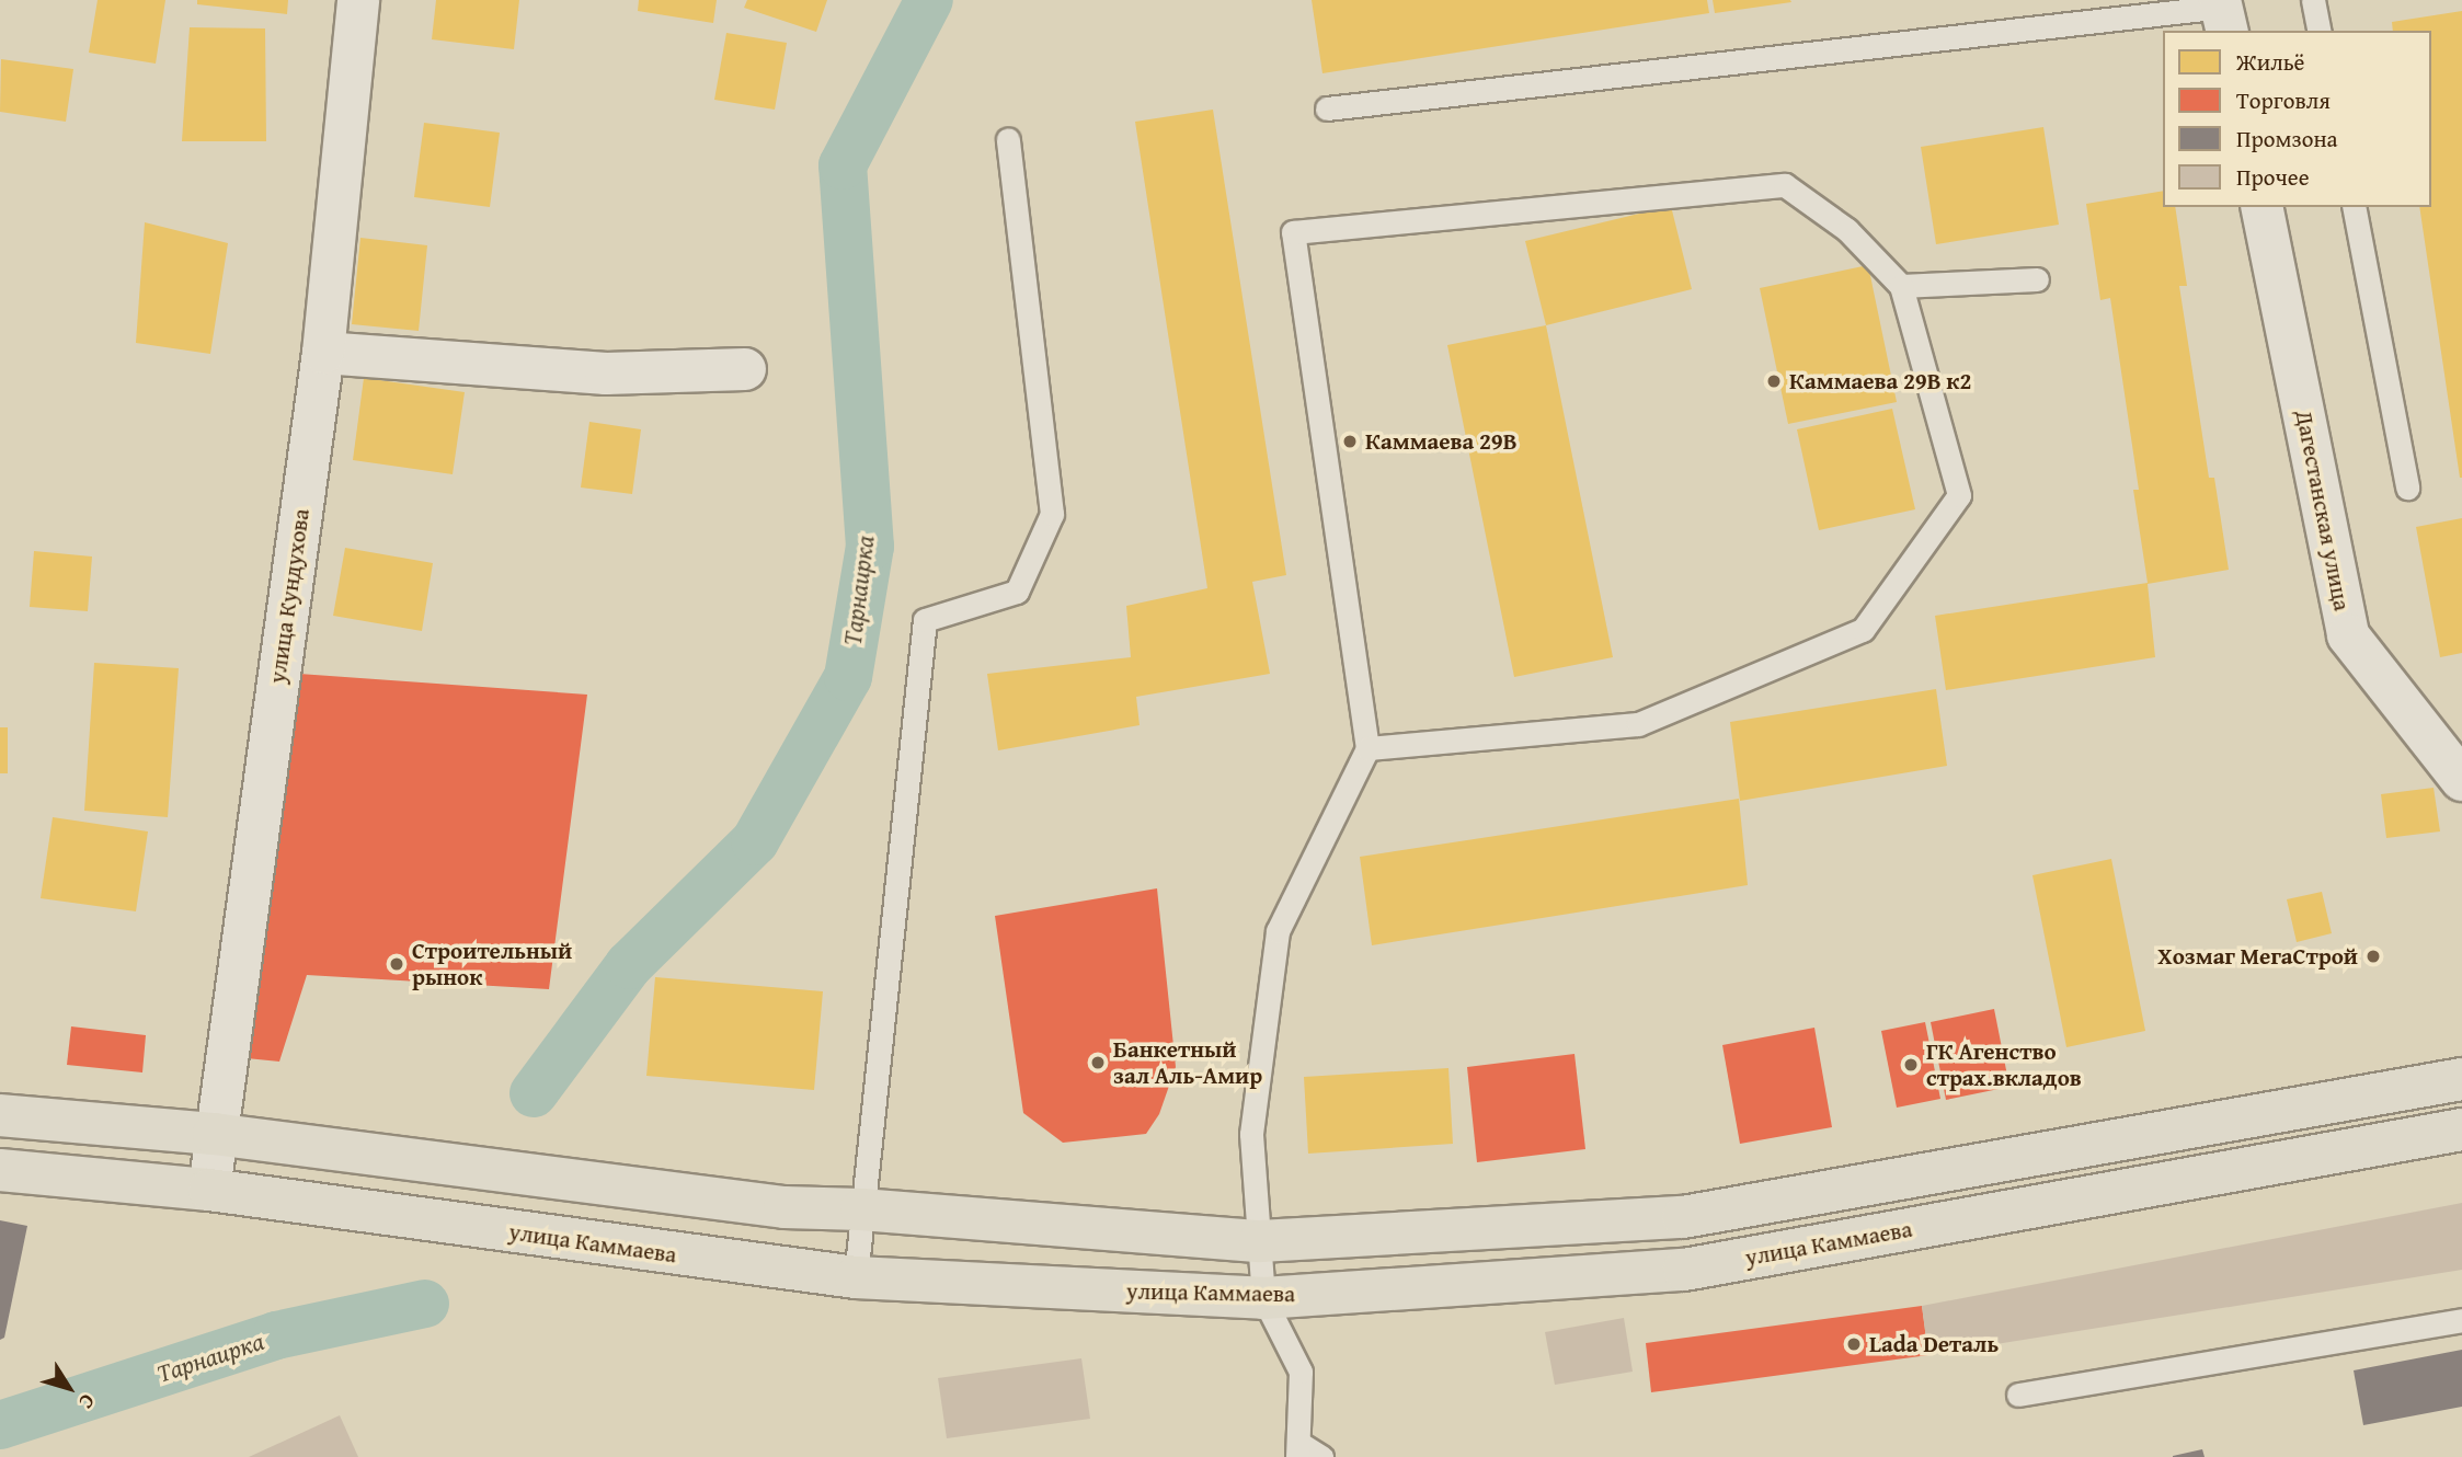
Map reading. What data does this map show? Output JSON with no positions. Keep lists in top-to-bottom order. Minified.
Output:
{"streets":{"main road":["улица Каммаева"],"street":["Дагестанская улица","улица Кундухова"]},"crossings":[["улица Кундухова","улица Каммаева"]],"water":["Тарнаирка"],"places":["Каммаева 29В к2","Каммаева 29В","Хозмаг МегаСтрой","Строительный рынок","Банкетный зал Аль-Амир","ГК Агенство страх.вкладов","Lada Dеталь"],"legend":["Жильё","Торговля","Промзона","Прочее"],"north":"bottom right"}
